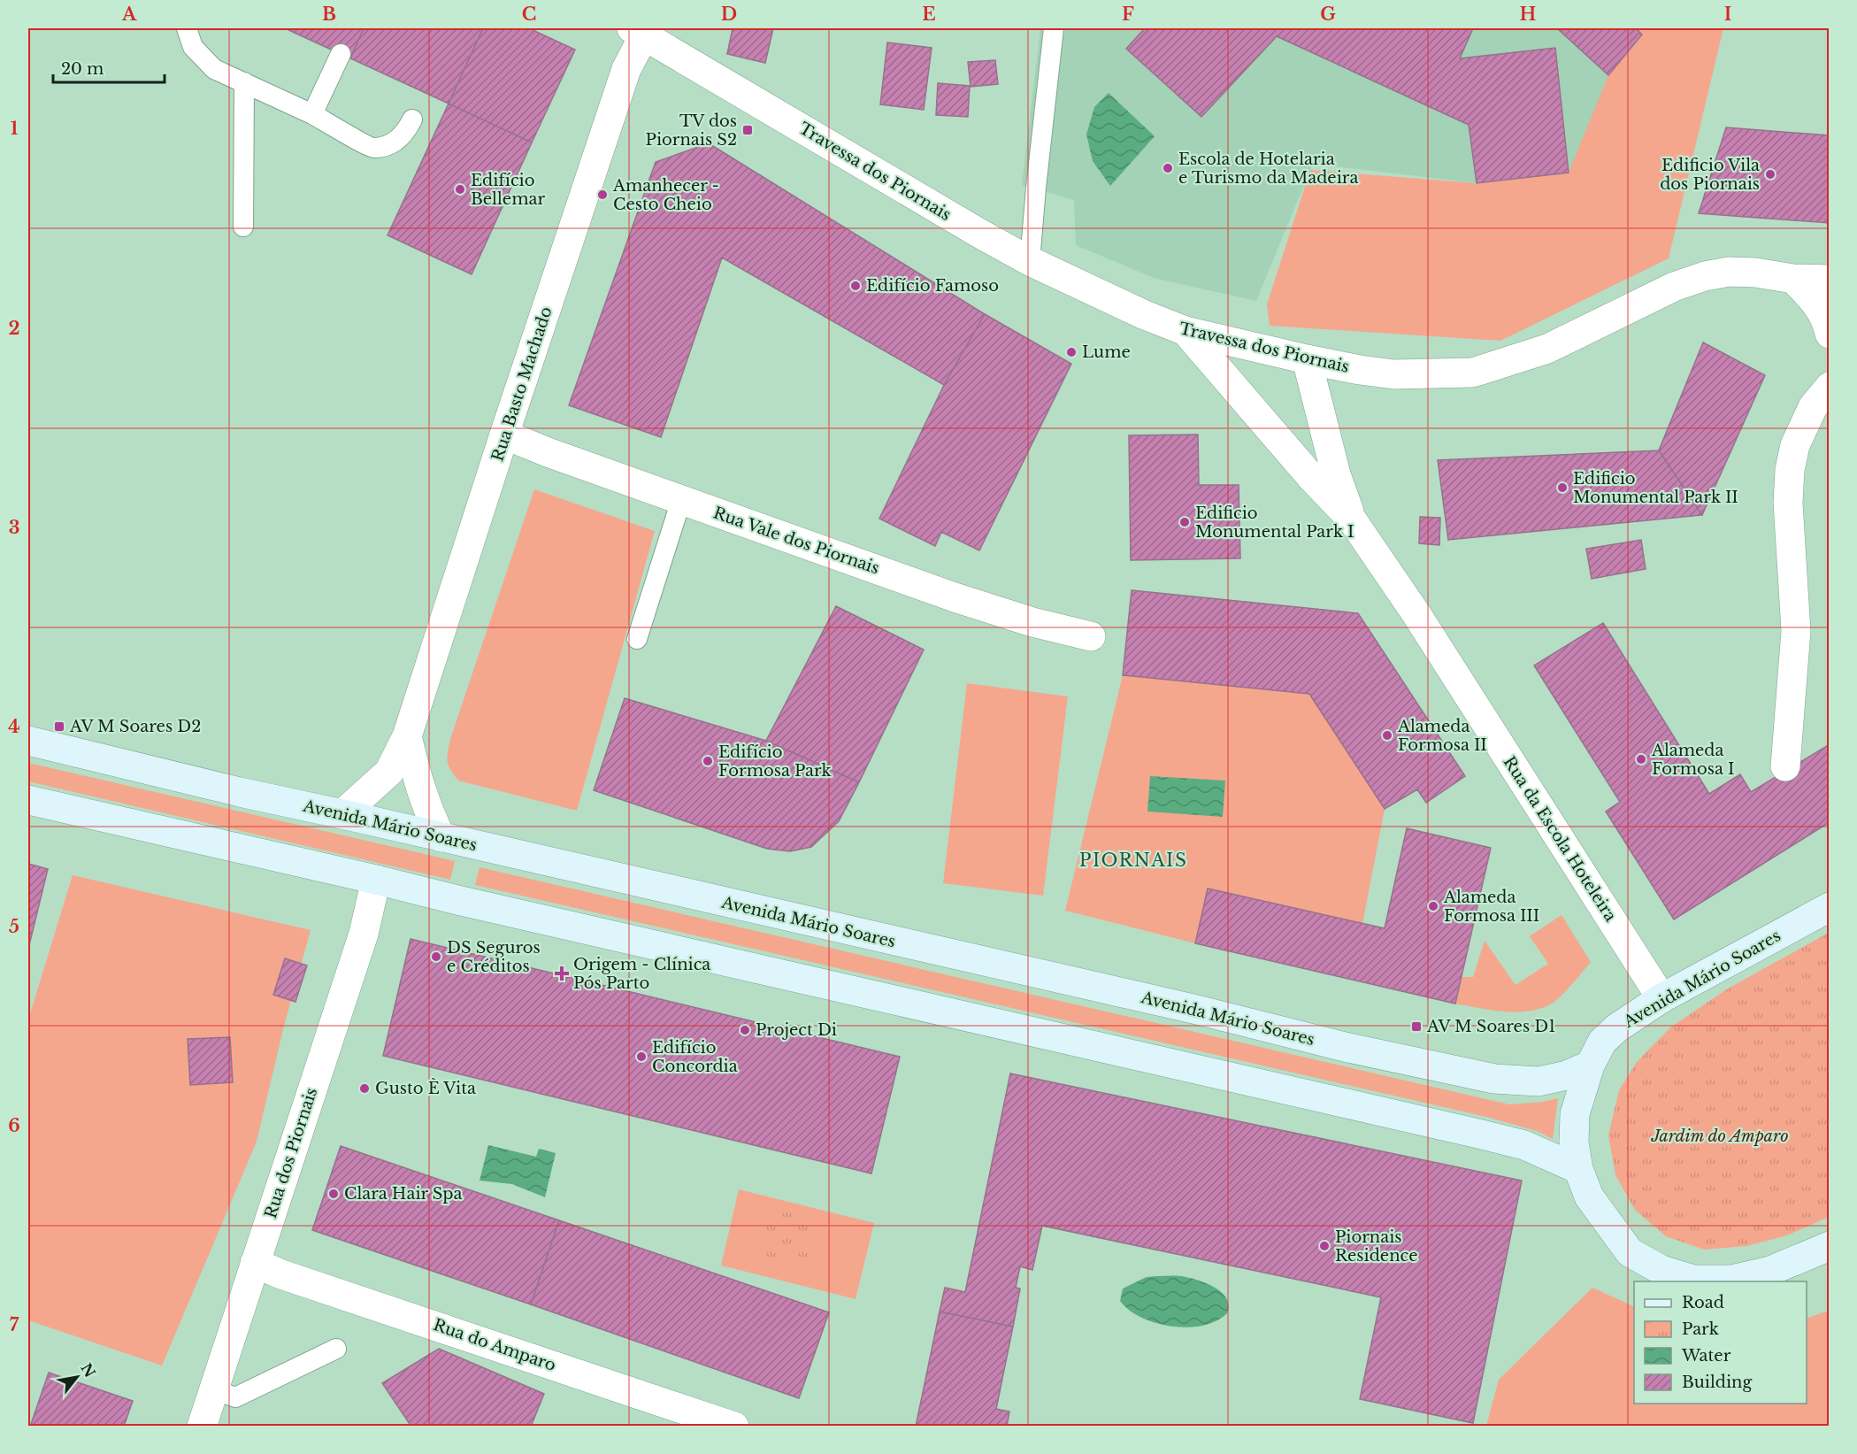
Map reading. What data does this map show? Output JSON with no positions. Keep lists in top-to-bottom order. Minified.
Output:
{"streets":{"main road":["Avenida Mário Soares"],"street":["Travessa dos Piornais","Rua Basto Machado","Rua Vale dos Piornais","Rua da Escola Hoteleira","Rua dos Piornais","Rua do Amparo"]},"crossings":[["Travessa dos Piornais","Rua Basto Machado"],["Travessa dos Piornais","Rua da Escola Hoteleira"],["Rua Basto Machado","Rua Vale dos Piornais"],["Rua Basto Machado","Avenida Mário Soares"],["Avenida Mário Soares","Rua da Escola Hoteleira"],["Rua dos Piornais","Rua do Amparo"]],"districts":["PIORNAIS"],"parks":["Jardim do Amparo"],"places":{"transit":["TV dos Piornais S2","AV M Soares D2","AV M Soares D1"],"other":["Escola de Hotelaria e Turismo da Madeira","Edificio Vila dos Piornais","Edifício Bellemar","Amanhecer - Cesto Cheio","Edifício Famoso","Lume","Edificio Monumental Park II","Edificio Monumental Park I","Alameda Formosa II","Alameda Formosa I","Edifício Formosa Park","Alameda Formosa III","DS Seguros e Créditos","Project Di","Edifício Concordia","Gusto È Vita","Clara Hair Spa","Piornais Residence"],"health":["Origem - Clínica Pós Parto"]},"legend":["Road","Park","Water","Building"],"scale_bar":"20 m","north":"top right","grid":{"columns":["A","B","C","D","E","F","G","H","I"],"rows":["1","2","3","4","5","6","7"]}}
